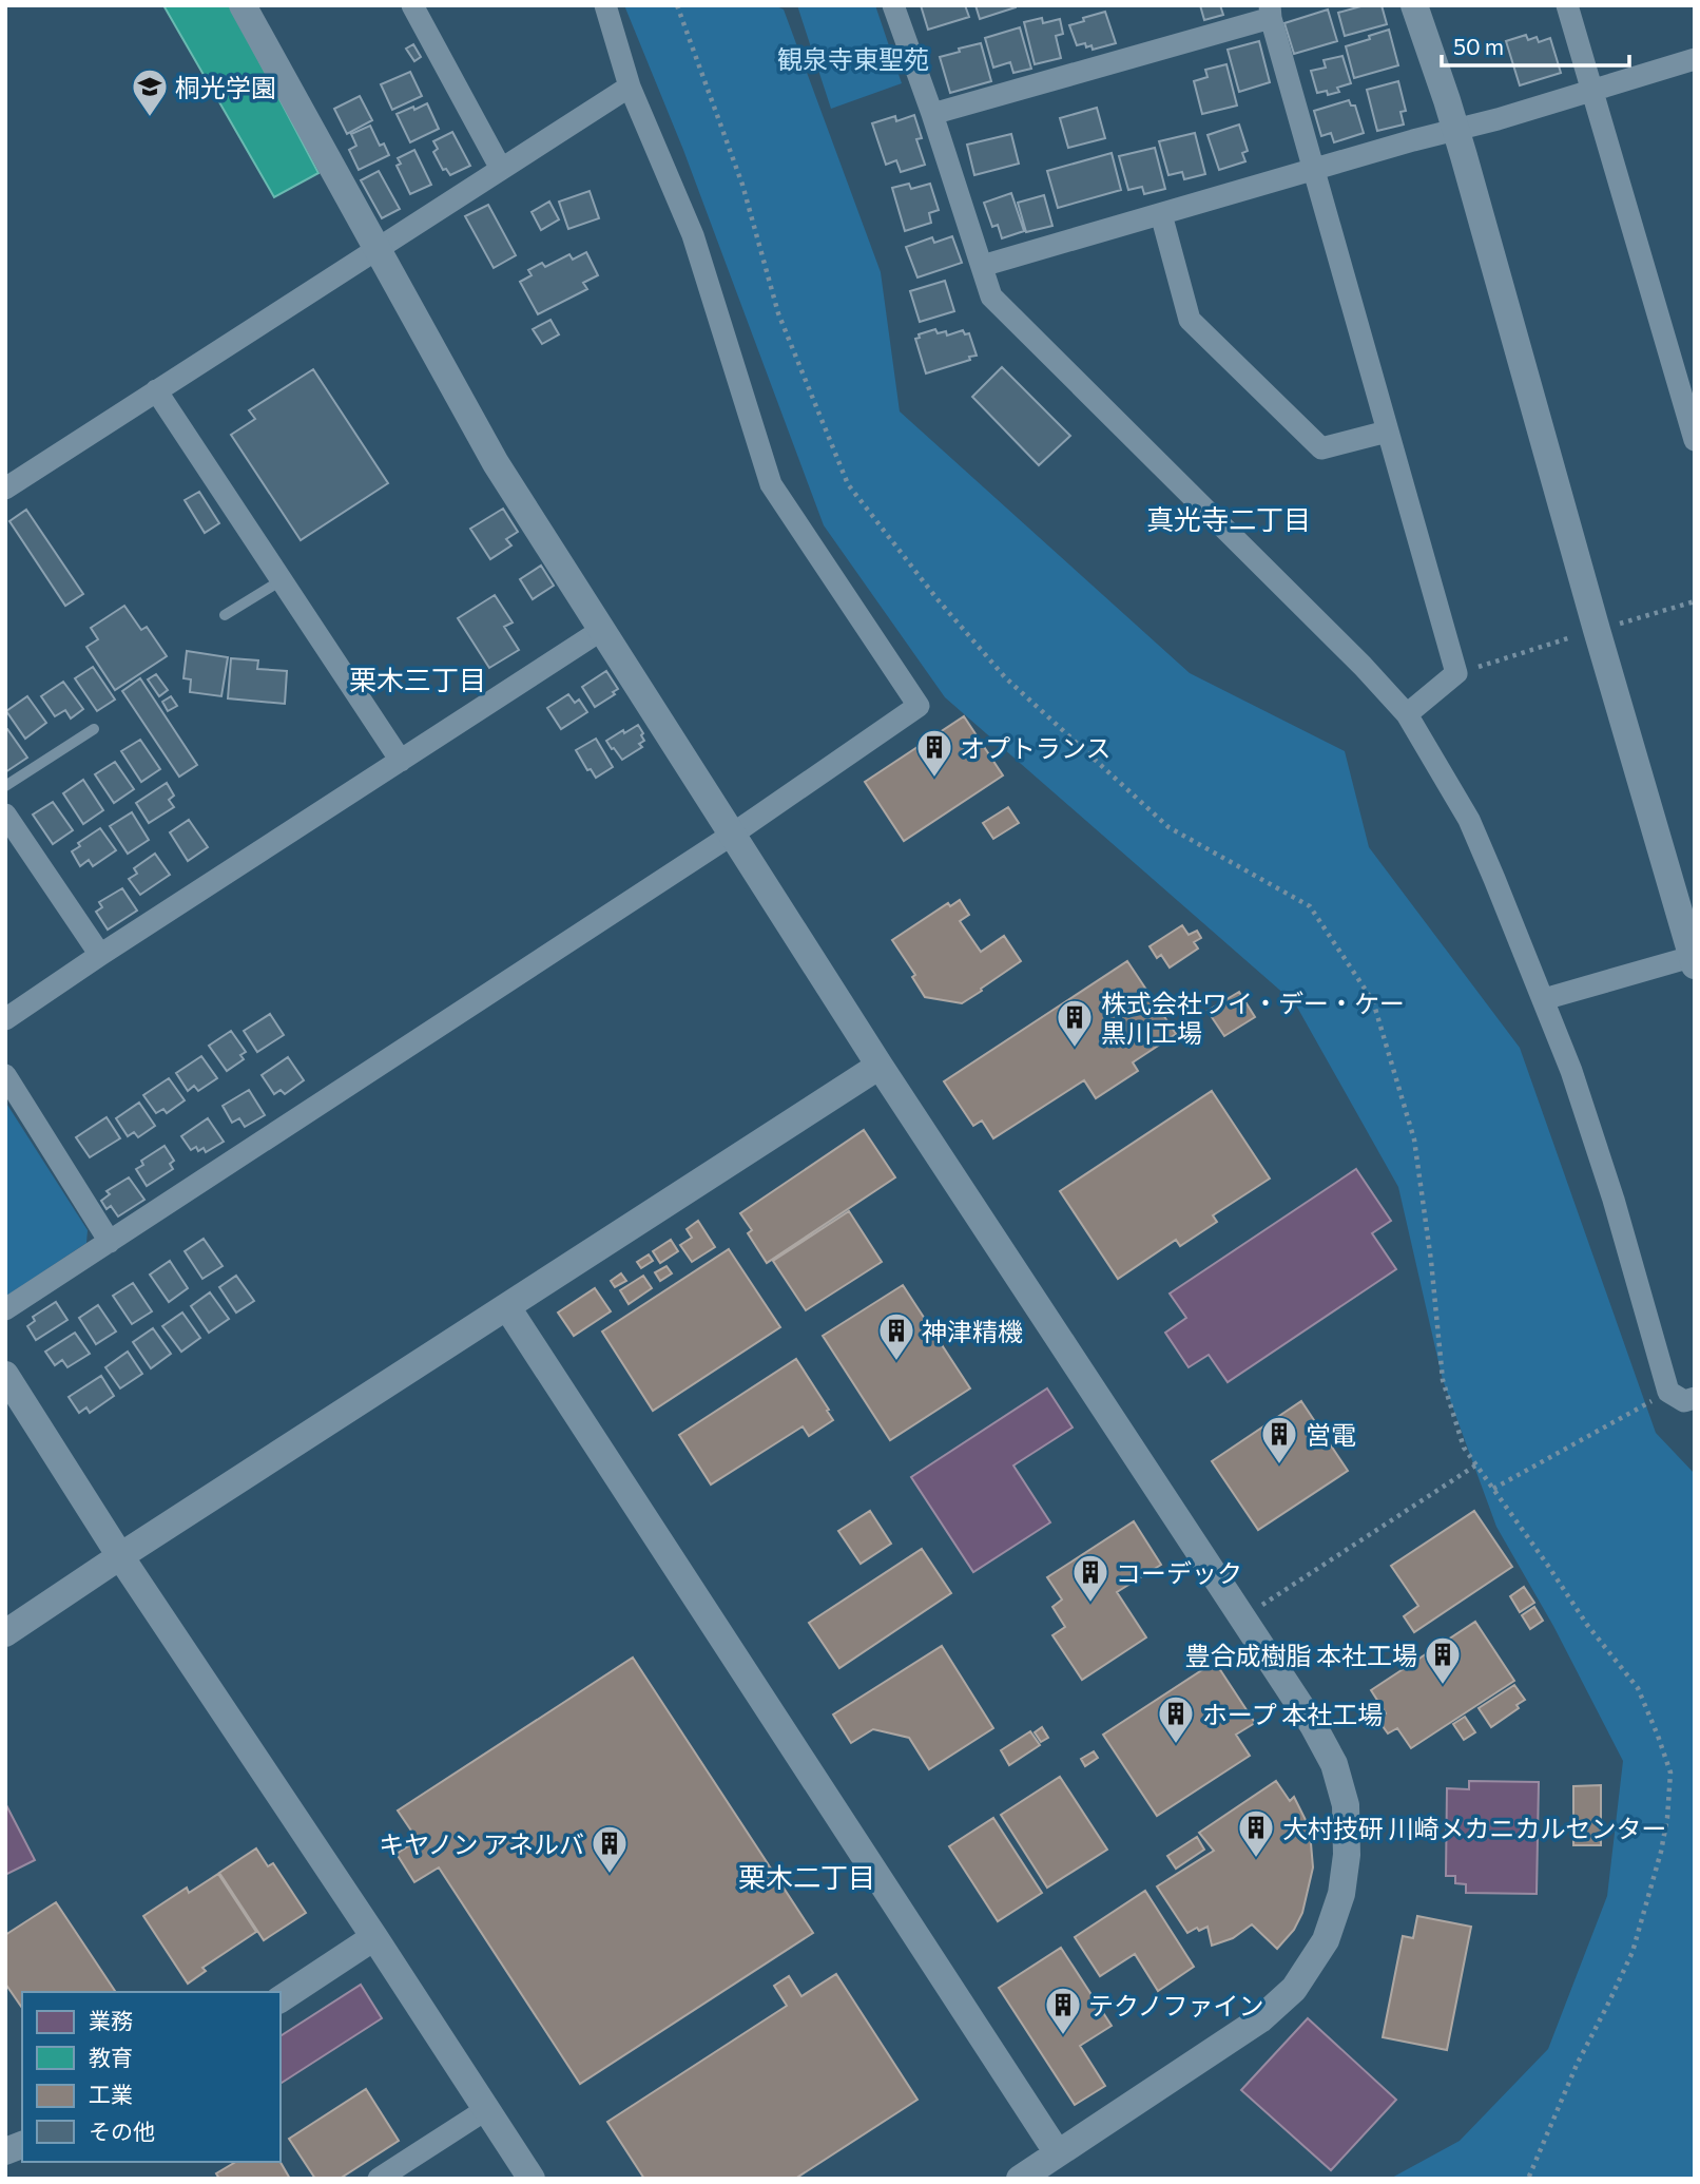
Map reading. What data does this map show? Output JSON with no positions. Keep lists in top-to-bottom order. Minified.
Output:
{"districts":["真光寺二丁目","栗木三丁目","栗木二丁目"],"parks":["観泉寺東聖苑"],"places":{"school or university":["桐光学園"],"building":["オプトランス","株式会社ワイ・デー・ケー 黒川工場","神津精機","営電","コーデック","豊合成樹脂 本社工場","ホープ 本社工場","大村技研 川崎メカニカルセンター","キヤノン アネルバ","テクノファイン"]},"legend":["業務","教育","工業","その他"],"scale_bar":"50 m"}
